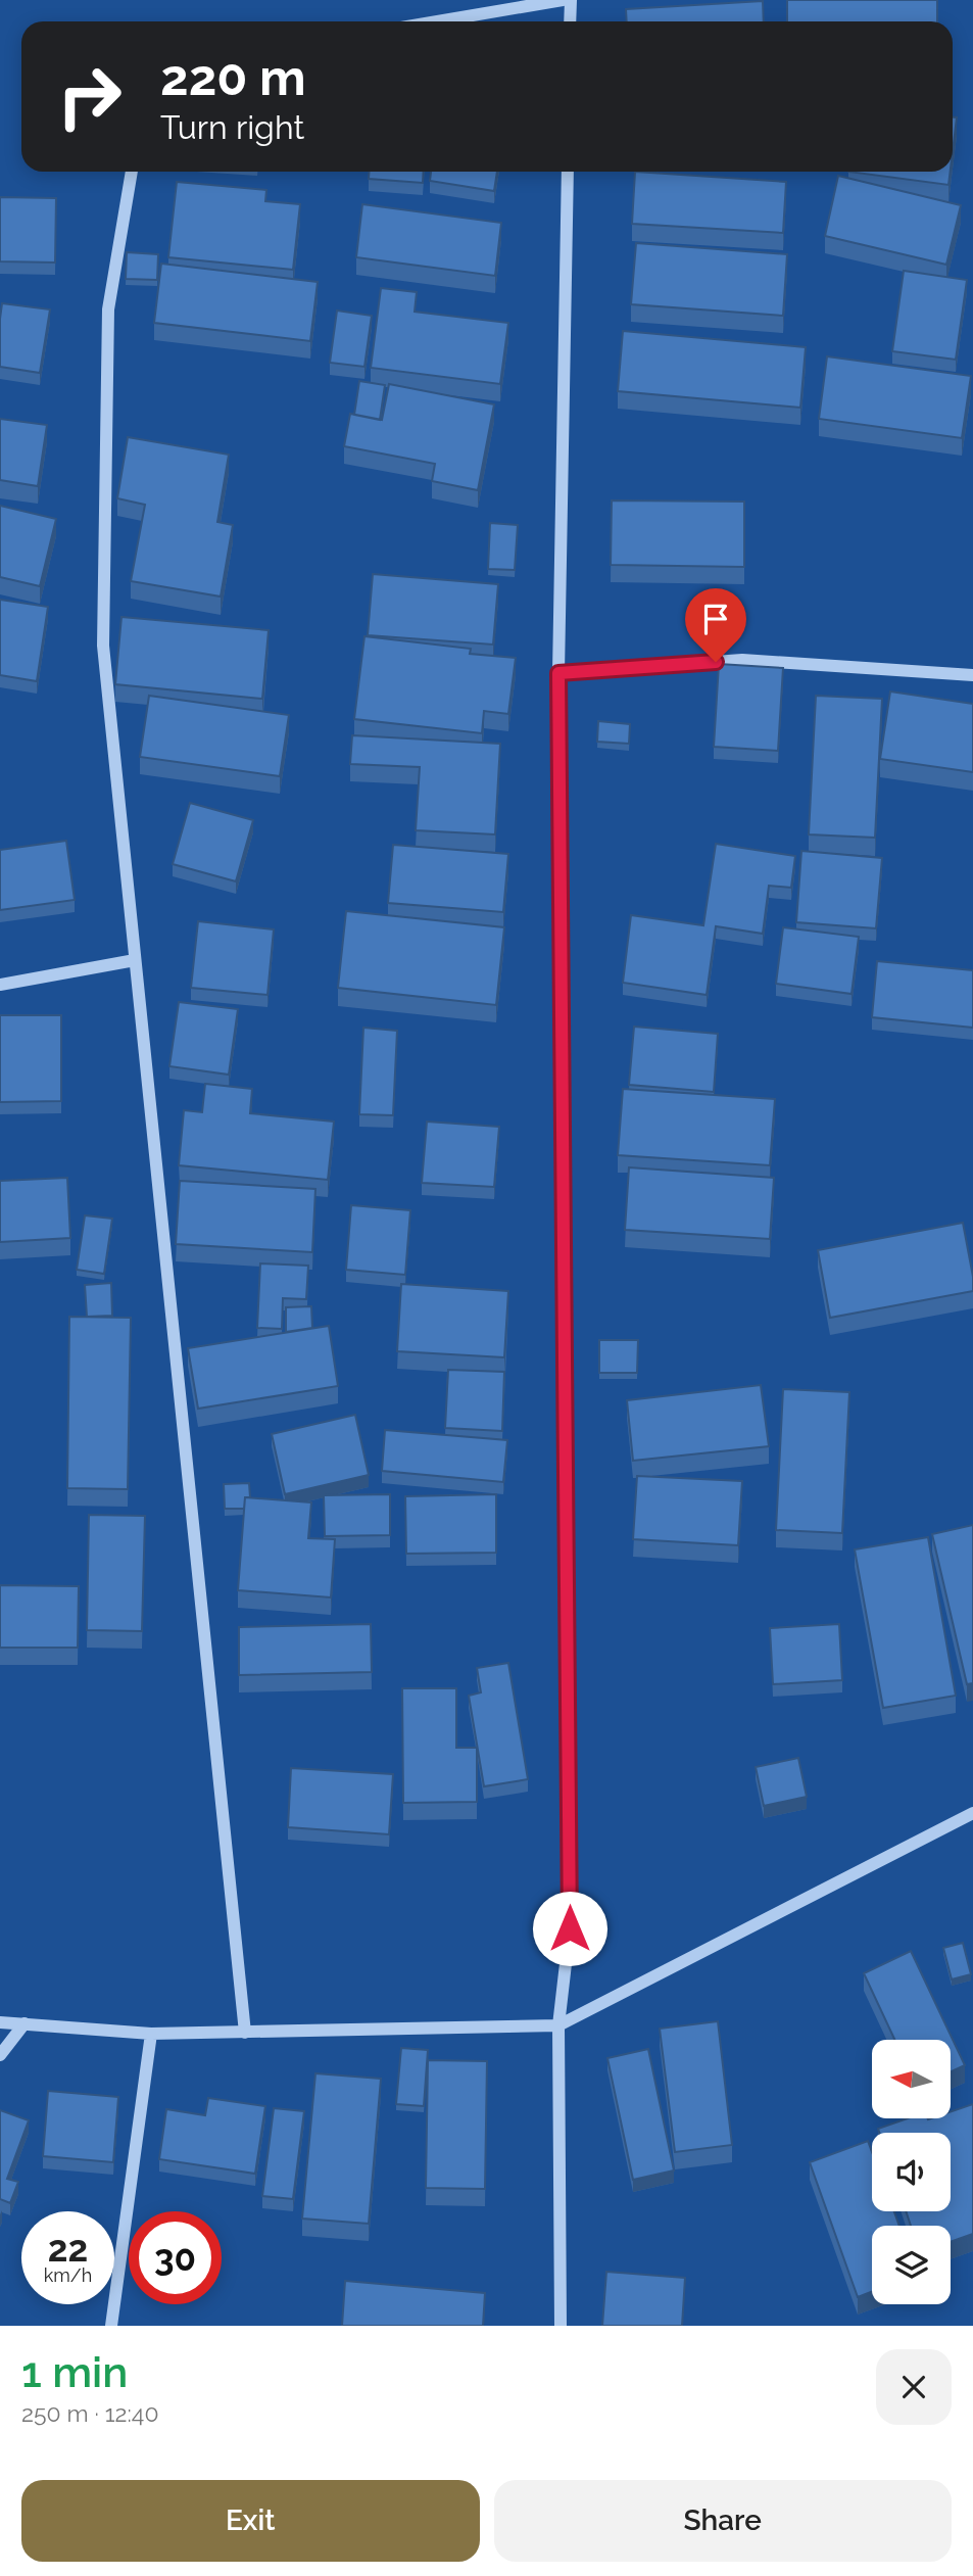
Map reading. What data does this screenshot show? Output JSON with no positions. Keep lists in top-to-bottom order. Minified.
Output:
{"north":"left","page":{"turn":["220 m","Turn right"],"speed":"22 km/h","limit":"30","heading":["1 min","250 m · 12:40"],"buttons":["Exit","Share"]}}
